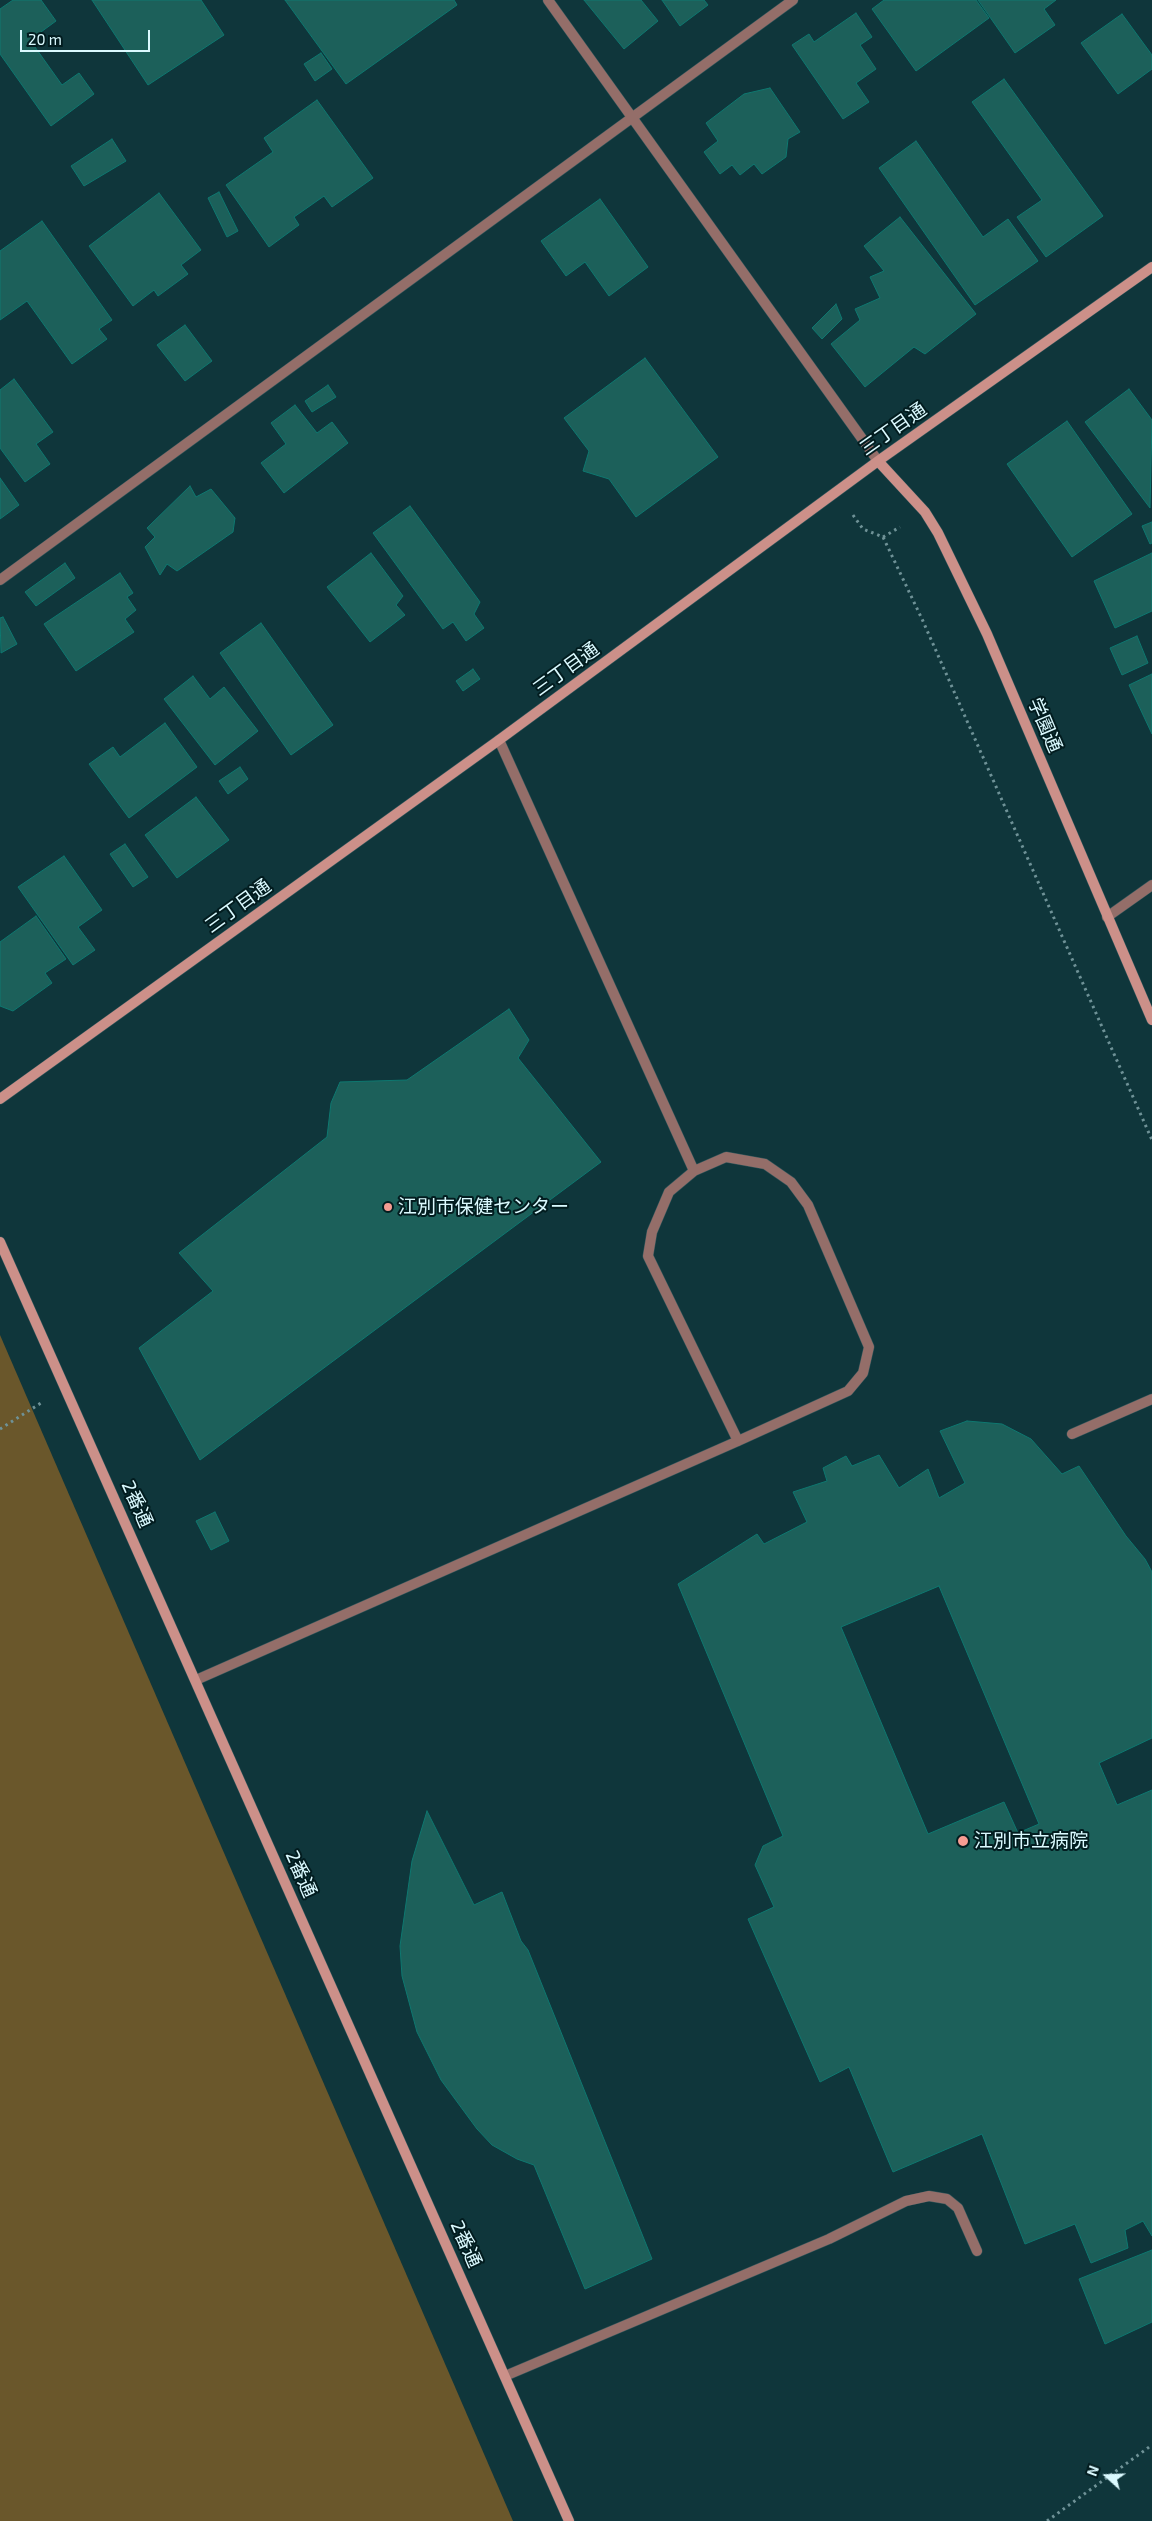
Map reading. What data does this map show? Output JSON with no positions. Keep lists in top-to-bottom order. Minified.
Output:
{"streets":{"street":["三丁目通","学園通","2番通"]},"crossings":[["三丁目通","学園通"]],"places":["江別市保健センター","江別市立病院"],"scale_bar":"20 m","north":"left"}
